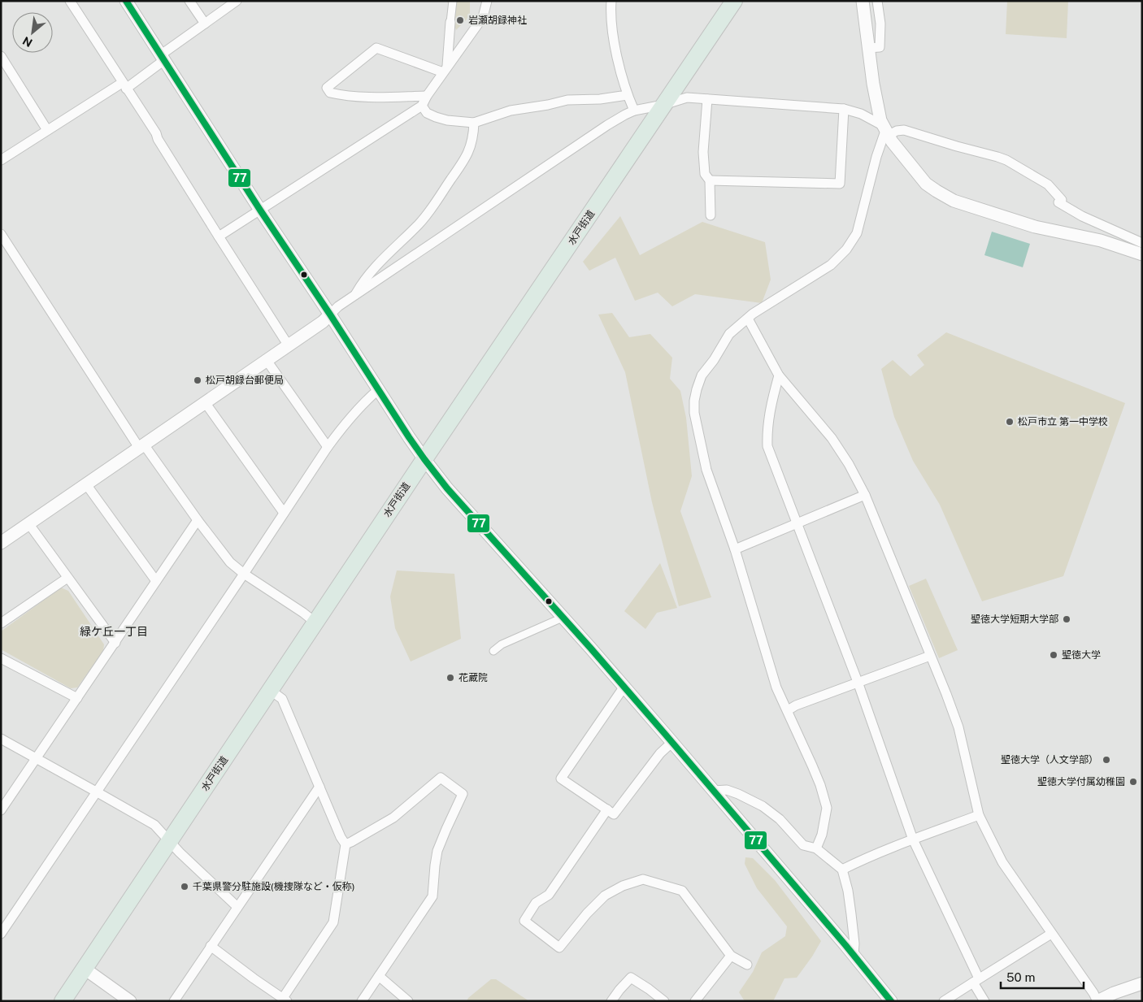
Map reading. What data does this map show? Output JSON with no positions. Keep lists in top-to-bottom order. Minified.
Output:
{"streets":{"highway":["水戸街道"]},"districts":["緑ケ丘一丁目"],"places":["岩瀬胡録神社","松戸胡録台郵便局","松戸市立 第一中学校","聖徳大学短期大学部","聖徳大学","花蔵院","聖徳大学（人文学部）","聖徳大学付属幼稚園","千葉県警分駐施設(機捜隊など・仮称)"],"lines":["transit line 77"],"scale_bar":"50 m","north":"bottom left"}
